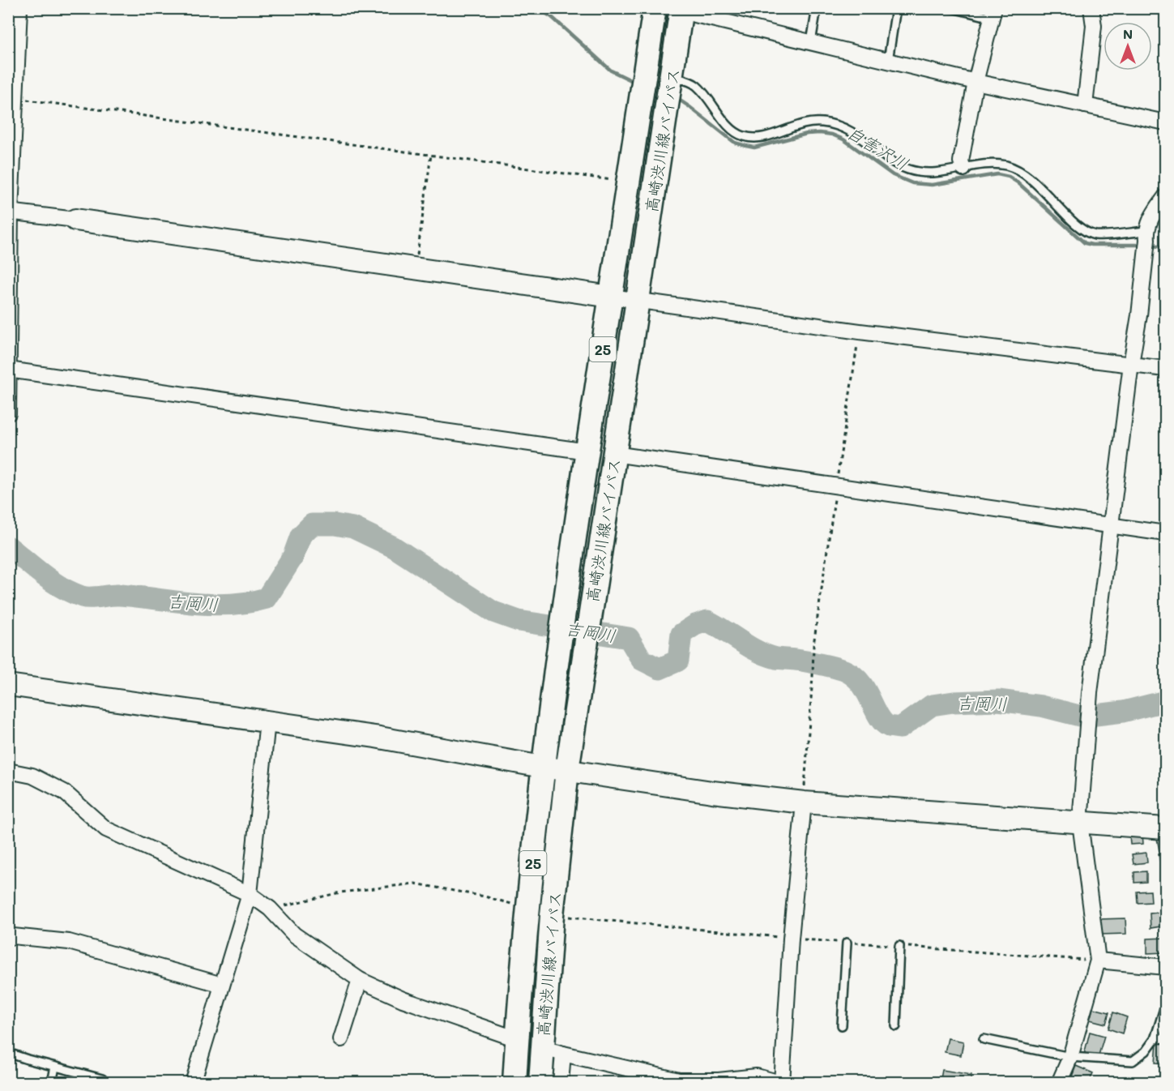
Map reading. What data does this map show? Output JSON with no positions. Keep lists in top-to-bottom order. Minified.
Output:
{"streets":{"main road":["高崎渋川線バイパス","25"]},"water":["自害沢川","吉岡川"],"north":"top"}
